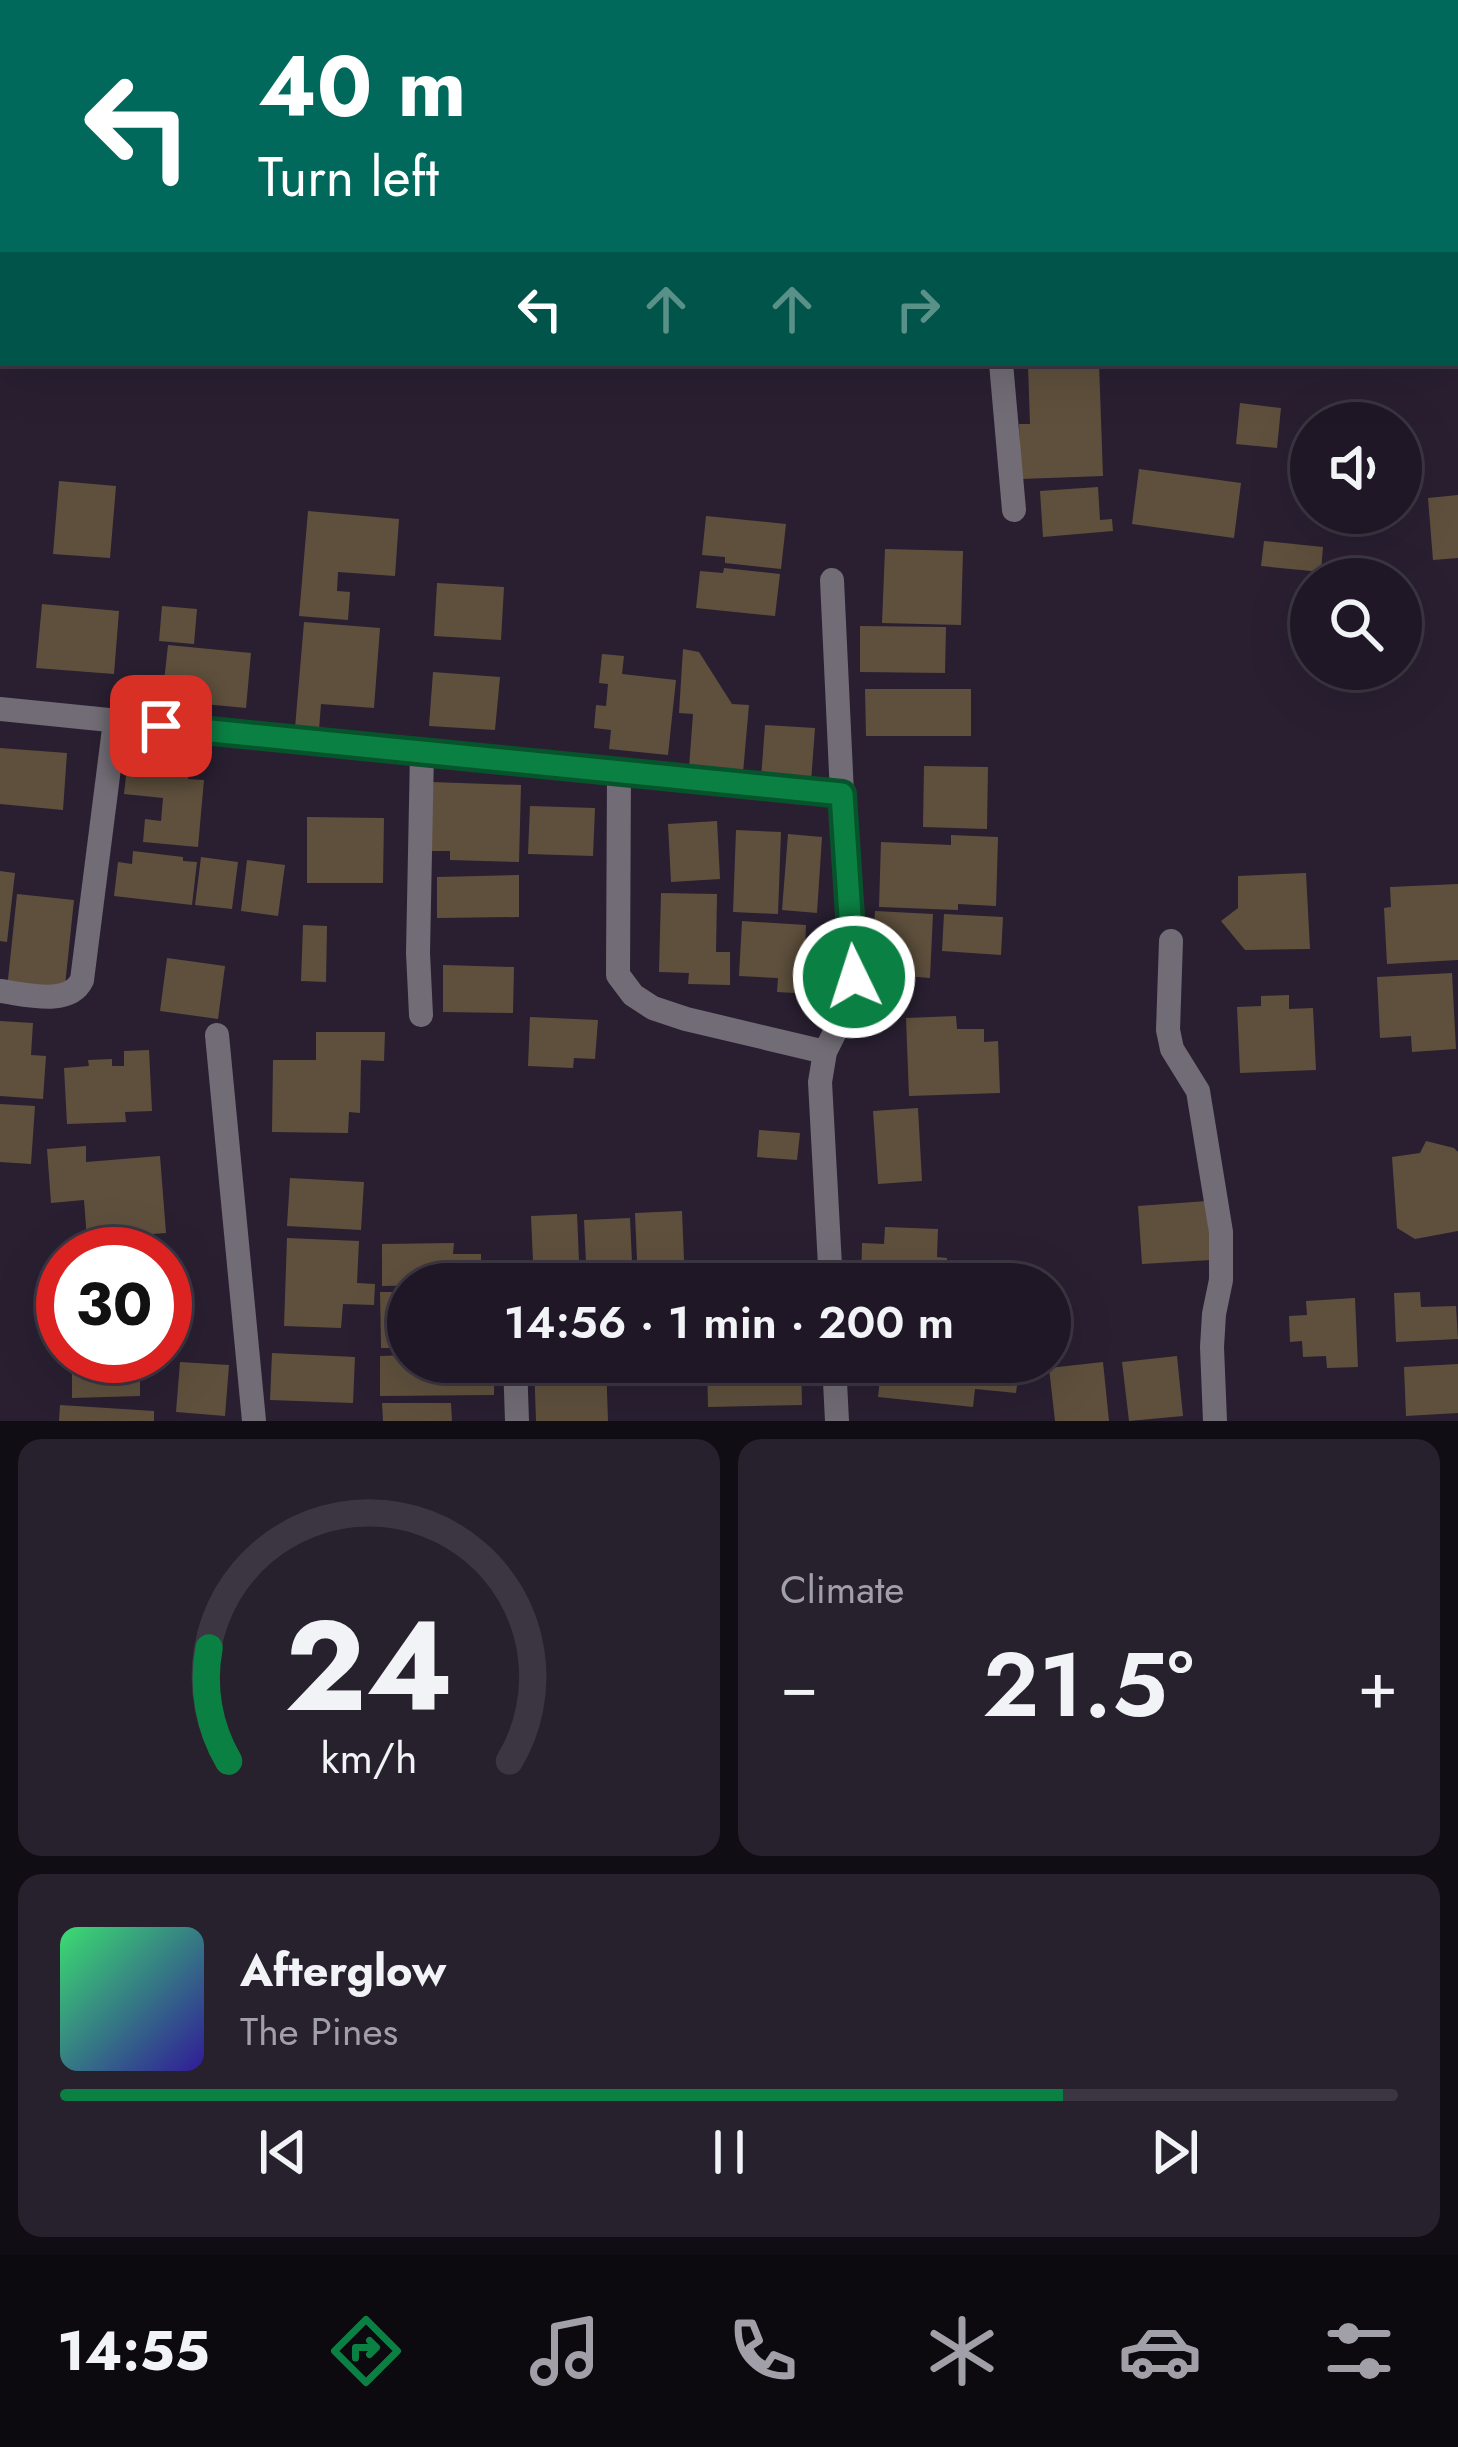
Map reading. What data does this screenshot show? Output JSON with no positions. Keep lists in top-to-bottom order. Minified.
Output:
{"page":{"turn":["40 m","Turn left"],"limit":"30","trip":"14:56 · 1 min · 200 m","tile":"Climate","heat":["−","21.5°","+"],"song":["Afterglow","The Pines"],"tabs":"14:55","gauge":["24","km/h"]}}
